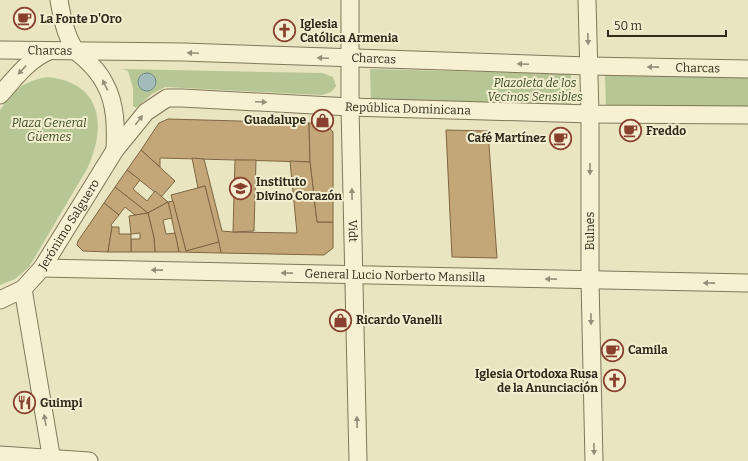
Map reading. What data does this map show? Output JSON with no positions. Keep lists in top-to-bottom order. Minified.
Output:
{"streets":{"street":["Charcas","República Dominicana","Jerónimo Salguero","Vidt","Bulnes","General Lucio Norberto Mansilla"]},"crossings":[["Charcas","Jerónimo Salguero"],["Charcas","Vidt"],["Charcas","Bulnes"],["República Dominicana","Jerónimo Salguero"],["República Dominicana","Vidt"],["República Dominicana","Bulnes"],["Jerónimo Salguero","General Lucio Norberto Mansilla"],["Vidt","General Lucio Norberto Mansilla"],["Bulnes","General Lucio Norberto Mansilla"]],"one_way":["Charcas","República Dominicana","Vidt","Bulnes","General Lucio Norberto Mansilla"],"parks":["Plazoleta de los Vecinos Sensibles","Plaza General Güemes"],"places":{"cafe":["La Fonte D'Oro","Freddo","Café Martínez","Camila"],"church":["Iglesia Católica Armenia","Iglesia Ortodoxa Rusa de la Anunciación"],"shop":["Guadalupe","Ricardo Vanelli"],"school or university":["Instituto Divino Corazón"],"restaurant":["Guimpi"]},"scale_bar":"50 m"}
